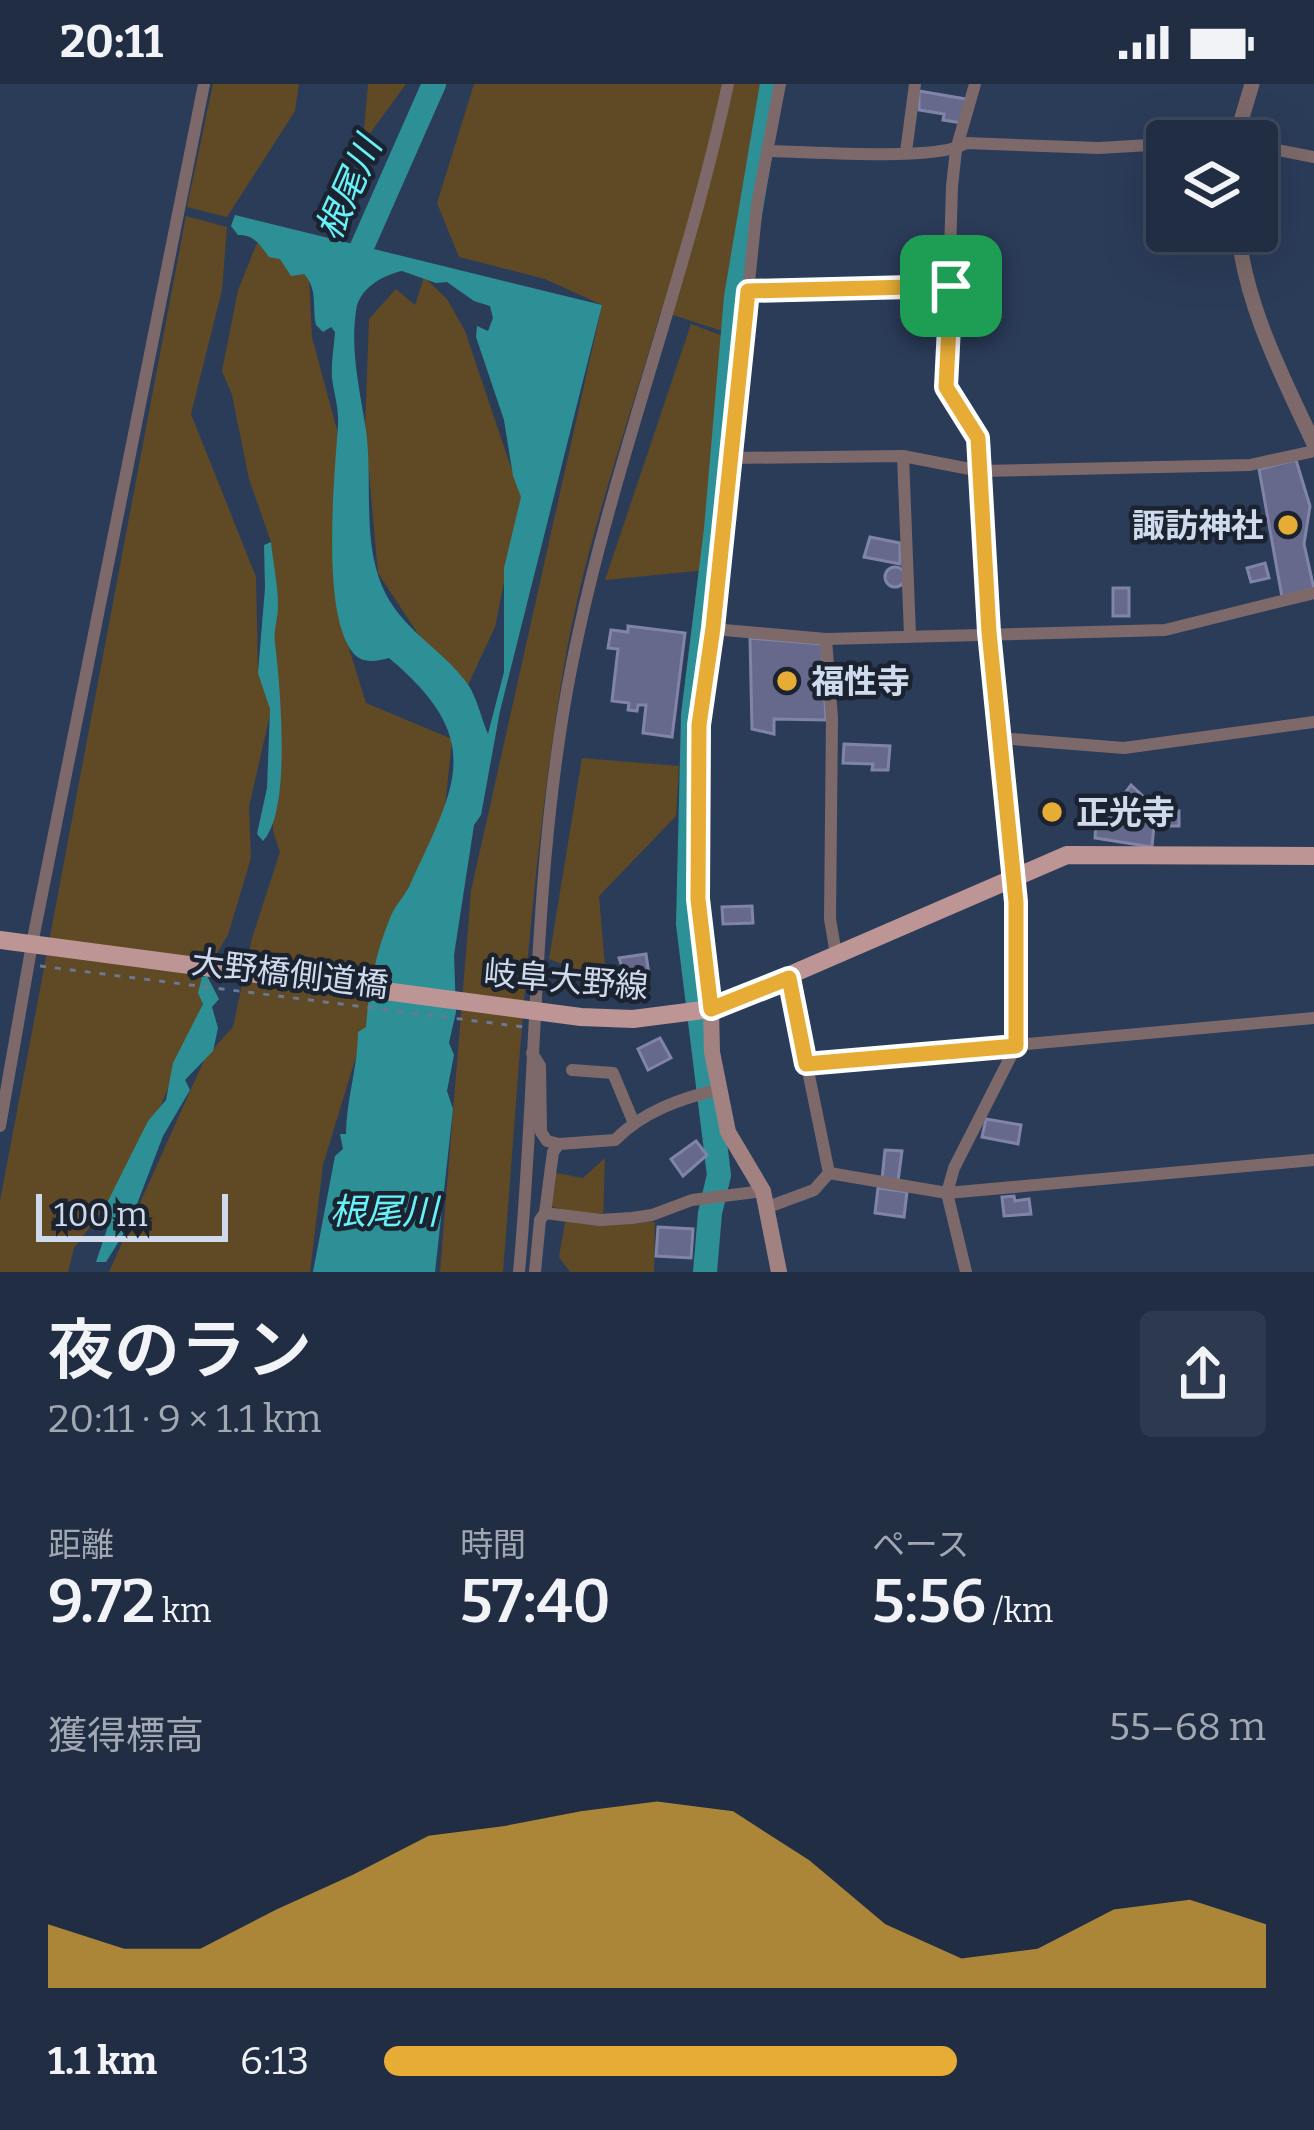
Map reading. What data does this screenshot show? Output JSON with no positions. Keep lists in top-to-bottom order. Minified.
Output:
{"streets":{"main road":["岐阜大野線"],"path":["大野橋側道橋"]},"crossings":[["大野橋側道橋","岐阜大野線"]],"water":["根尾川"],"places":["諏訪神社","福性寺","正光寺"],"scale_bar":"100 m","page":{"status":"20:11","scale":"100 m","heading":["夜のラン","20:11 · 9 × 1.1 km"],"stats":[["距離","9.72 km"],["時間","57:40"],["ペース","5:56 /km"]],"chart":["獲得標高","55–68 m"],"list":[{"name":"1.1 km","note":"6:13"}]}}
